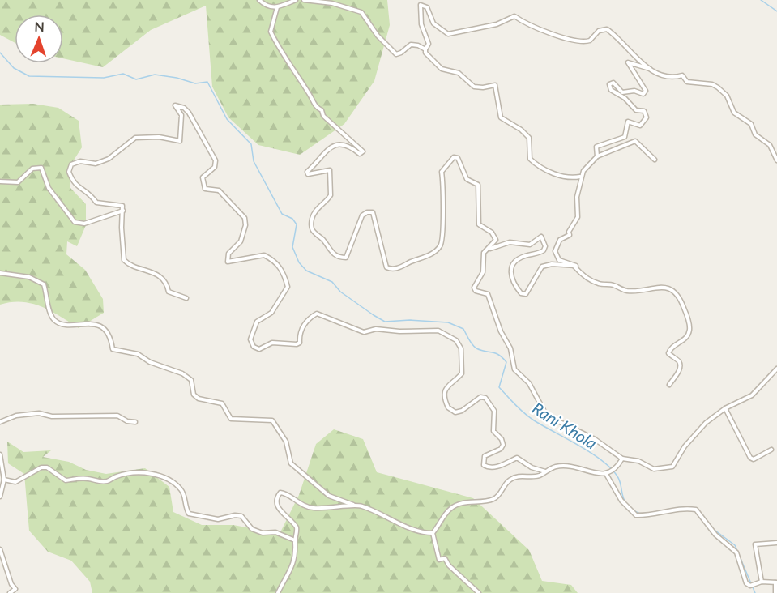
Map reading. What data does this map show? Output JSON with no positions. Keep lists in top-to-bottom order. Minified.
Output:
{"water":["Rani Khola"],"north":"top"}
